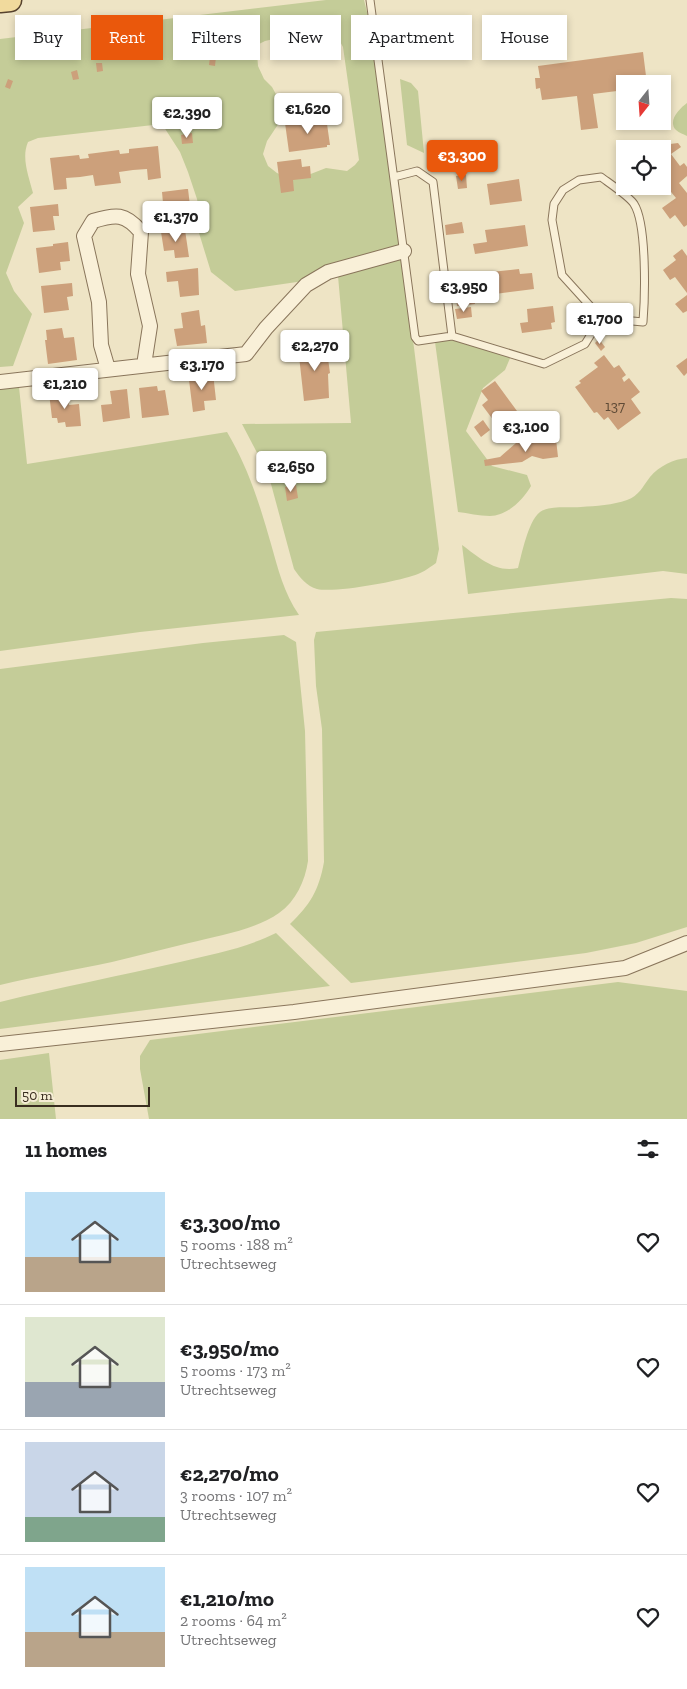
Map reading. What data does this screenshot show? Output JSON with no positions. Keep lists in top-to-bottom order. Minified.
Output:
{"house_numbers":["137"],"scale_bar":"50 m","north":"bottom","page":{"chip":["Buy","Rent","Filters","New","Apartment","House"],"price":["€1,620","€2,390","€3,300","€1,370","€3,950","€1,700","€2,270","€3,170","€1,210","€3,100","€2,650"],"scale":"50 m","heading":"11 homes","list":[{"name":"€3,300/mo","note":"5 rooms · 188 m² · Utrechtseweg"},{"name":"€3,950/mo","note":"5 rooms · 173 m² · Utrechtseweg"},{"name":"€2,270/mo","note":"3 rooms · 107 m² · Utrechtseweg"},{"name":"€1,210/mo","note":"2 rooms · 64 m² · Utrechtseweg"}]}}
